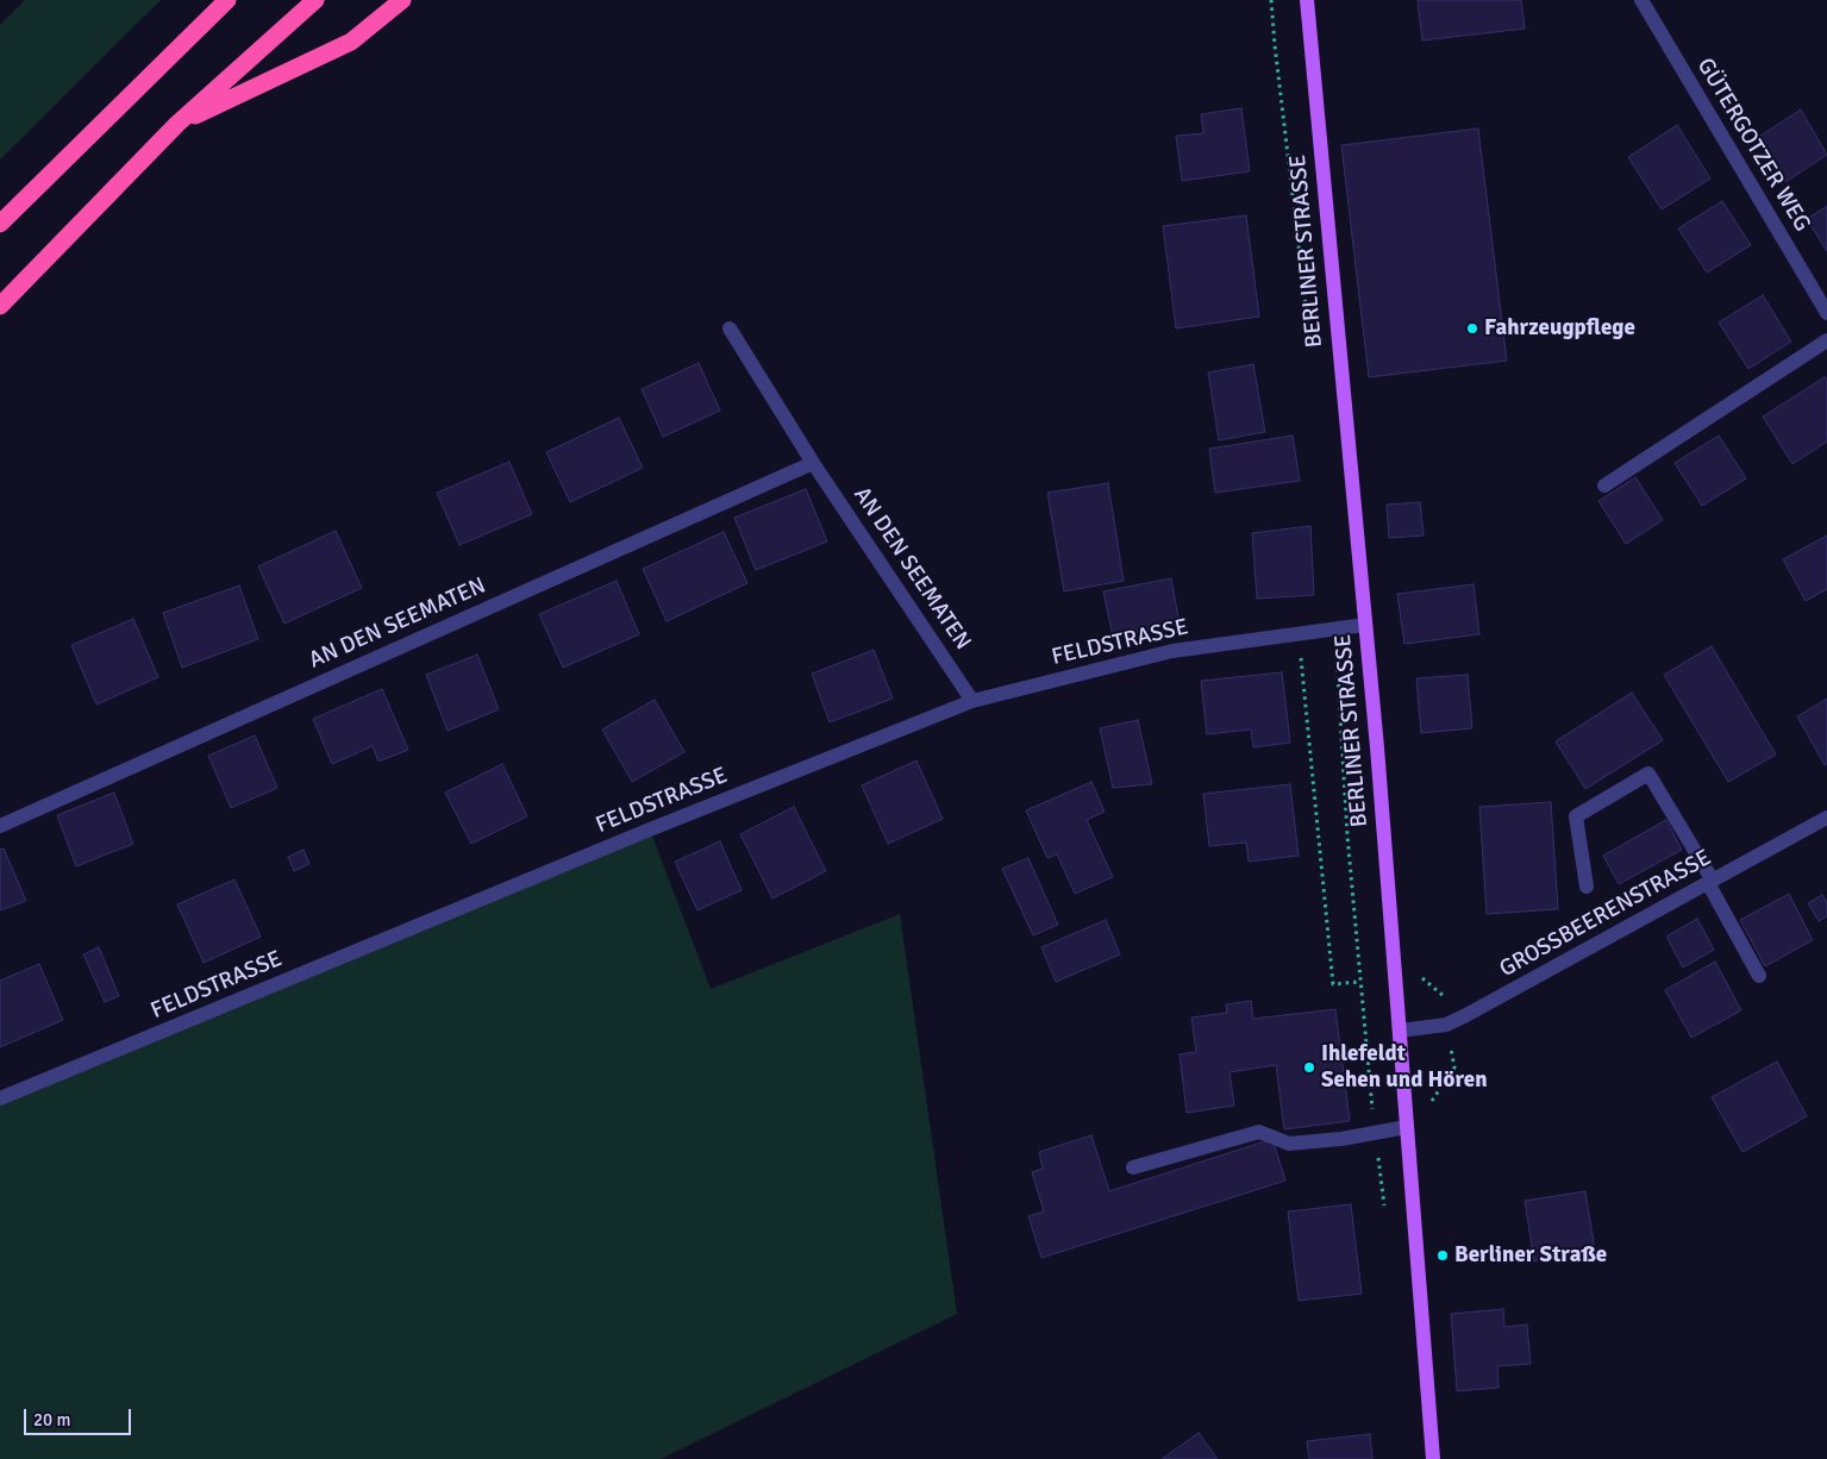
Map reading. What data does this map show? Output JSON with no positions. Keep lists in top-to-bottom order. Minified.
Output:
{"streets":{"main road":["BERLINER STRASSE"],"street":["GÜTERGOTZER WEG","AN DEN SEEMATEN","FELDSTRASSE","GROSSBEERENSTRASSE"]},"crossings":[["BERLINER STRASSE","FELDSTRASSE"],["BERLINER STRASSE","GROSSBEERENSTRASSE"],["AN DEN SEEMATEN","FELDSTRASSE"]],"places":["Fahrzeugpflege","Ihlefeldt Sehen und Hören","Berliner Straße"],"scale_bar":"20 m"}
